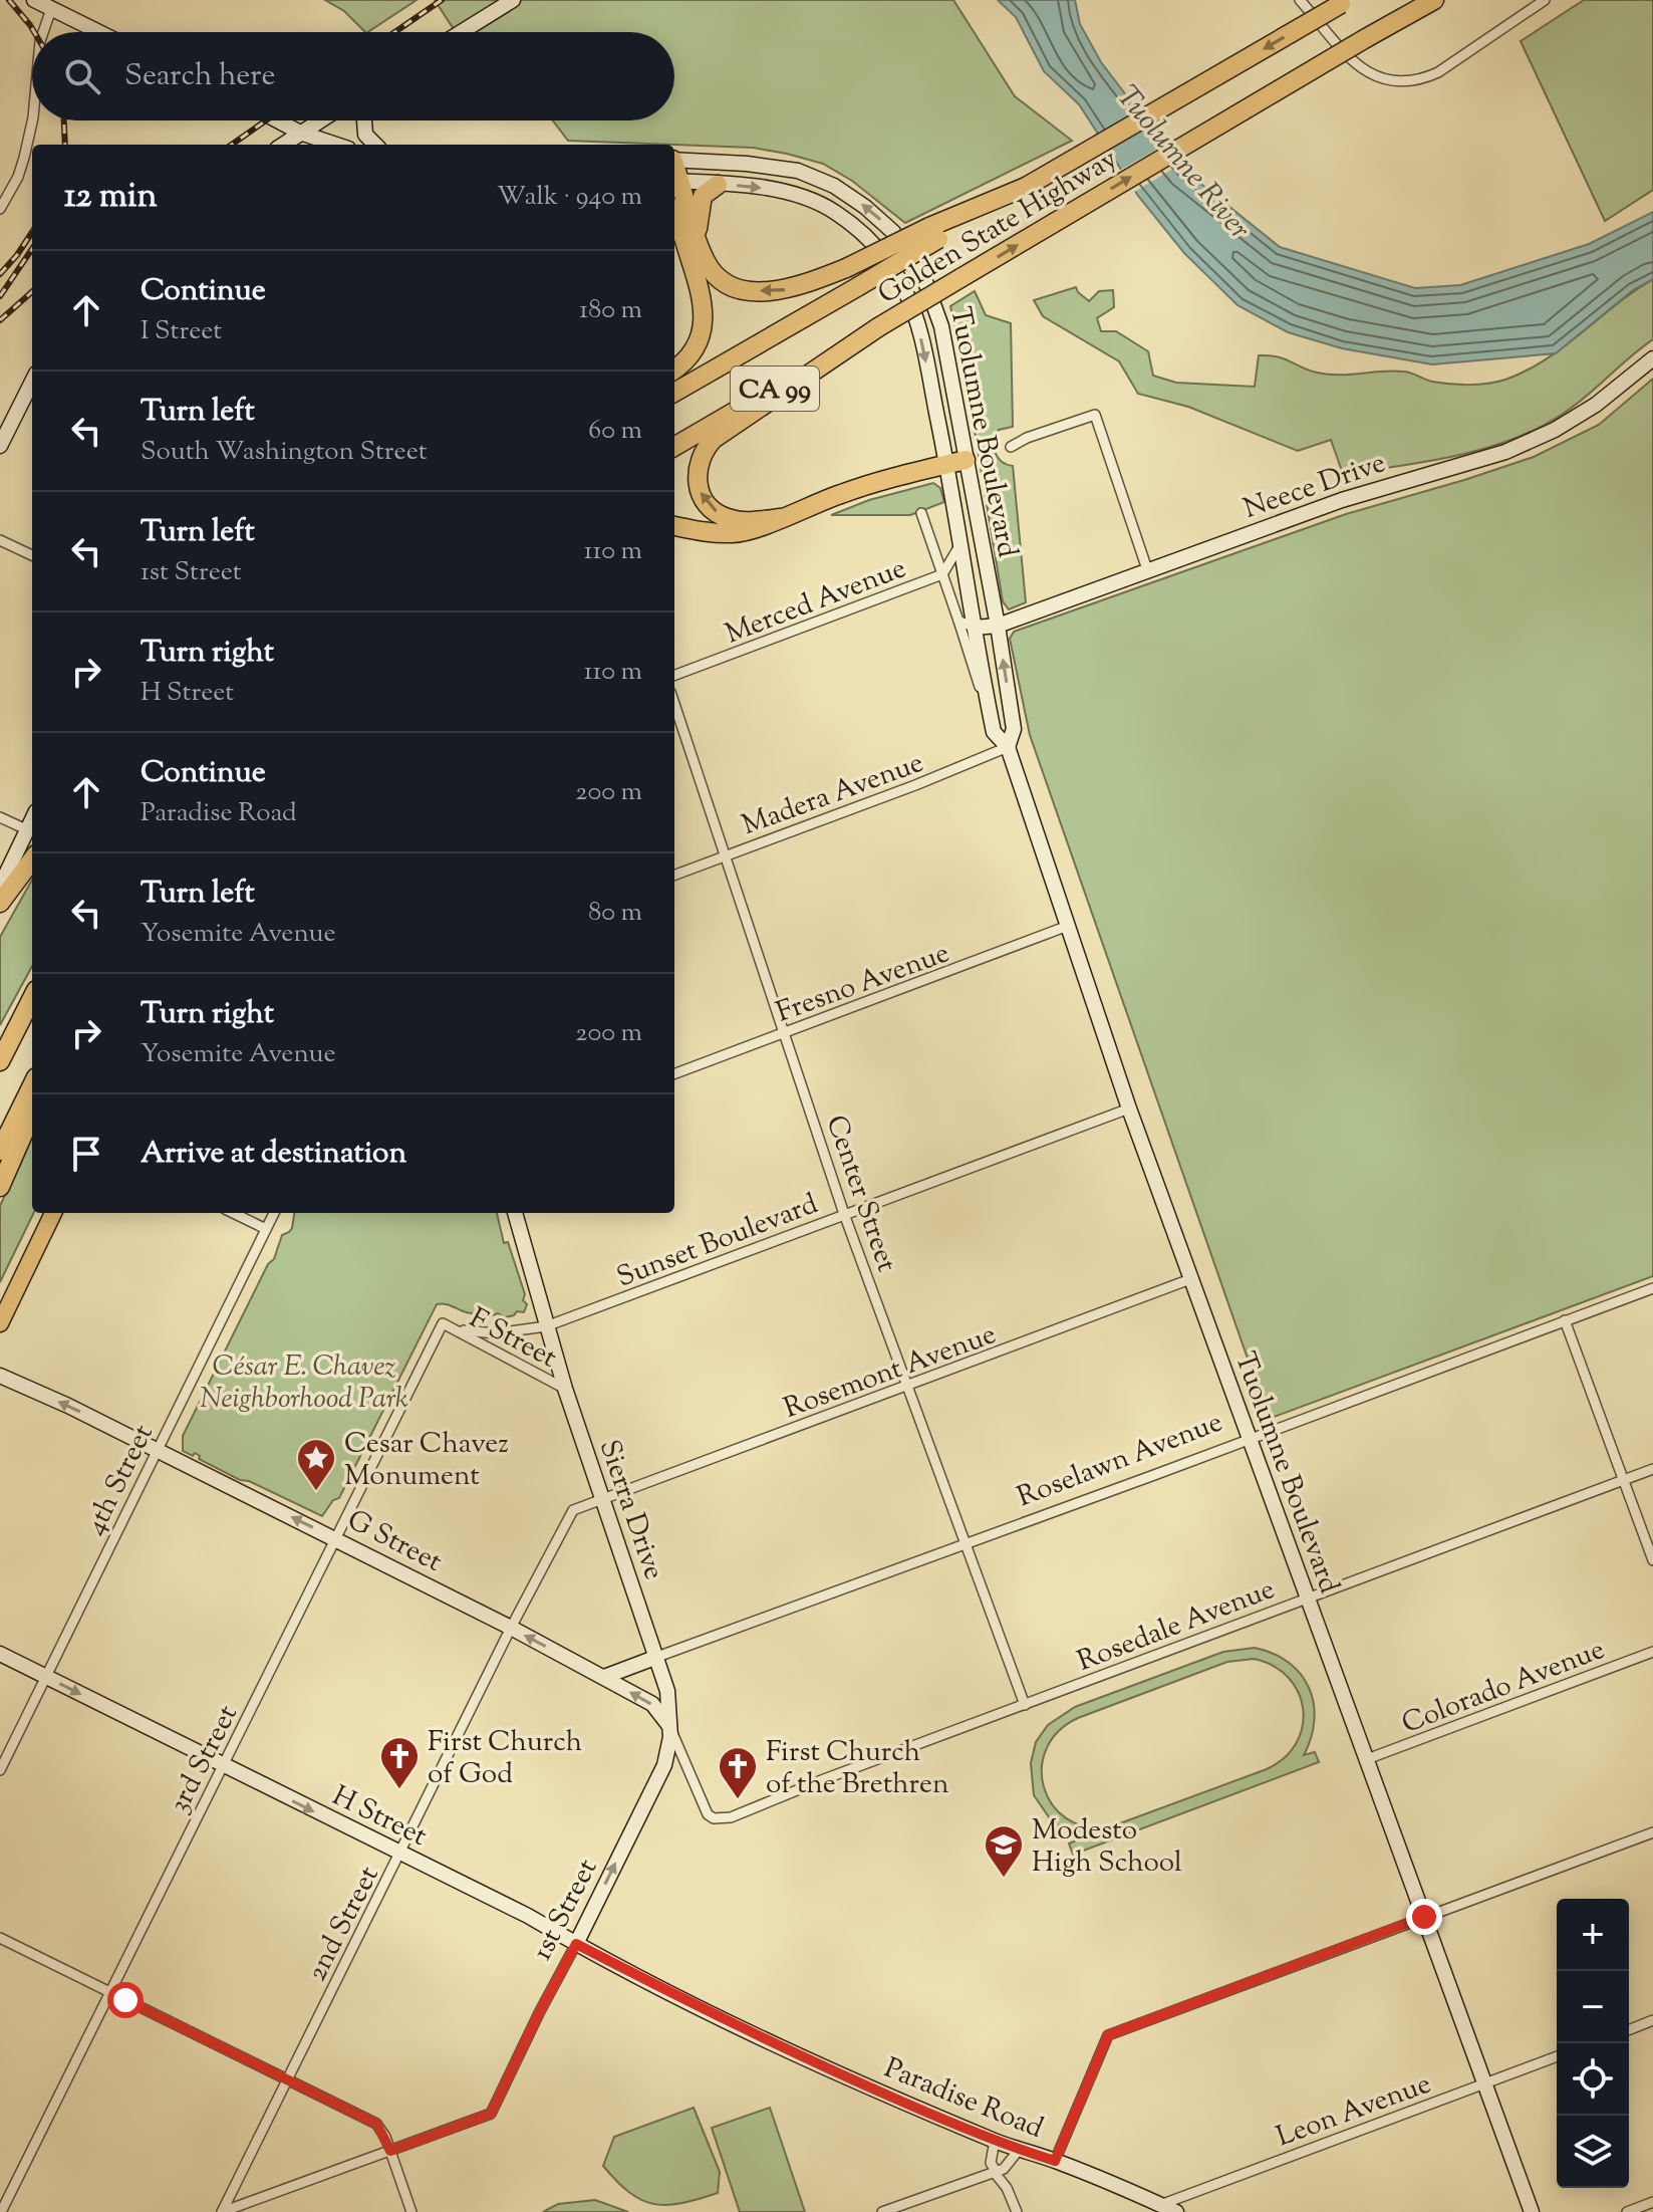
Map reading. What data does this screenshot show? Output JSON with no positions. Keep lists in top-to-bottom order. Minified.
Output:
{"streets":{"highway":["Golden State Highway","CA 99"],"main road":["Tuolumne Boulevard","Neece Drive","Roselawn Avenue","Sierra Drive","G Street","H Street","1st Street","Paradise Road"],"street":["Merced Avenue","Madera Avenue","Fresno Avenue","Center Street","Sunset Boulevard","F Street","Rosemont Avenue","4th Street","Rosedale Avenue","Colorado Avenue","3rd Street","2nd Street","Leon Avenue"]},"crossings":[["Tuolumne Boulevard","Neece Drive"],["Tuolumne Boulevard","Merced Avenue"],["Tuolumne Boulevard","Madera Avenue"],["Tuolumne Boulevard","Fresno Avenue"],["Tuolumne Boulevard","Sunset Boulevard"],["Tuolumne Boulevard","Rosemont Avenue"],["Tuolumne Boulevard","Roselawn Avenue"],["Tuolumne Boulevard","Rosedale Avenue"],["Tuolumne Boulevard","Colorado Avenue"],["Tuolumne Boulevard","Leon Avenue"],["Madera Avenue","Center Street"],["Fresno Avenue","Center Street"],["Center Street","Sunset Boulevard"],["Center Street","Rosemont Avenue"],["Center Street","Roselawn Avenue"],["Center Street","Rosedale Avenue"],["Sunset Boulevard","Sierra Drive"],["F Street","Sierra Drive"],["F Street","3rd Street"],["Rosemont Avenue","Sierra Drive"],["Rosemont Avenue","2nd Street"],["Roselawn Avenue","Sierra Drive"],["Roselawn Avenue","G Street"],["4th Street","G Street"],["4th Street","H Street"],["Sierra Drive","G Street"],["Sierra Drive","Rosedale Avenue"],["Sierra Drive","1st Street"],["Sierra Drive","2nd Street"],["G Street","3rd Street"],["G Street","1st Street"],["G Street","2nd Street"],["3rd Street","H Street"],["H Street","1st Street"],["H Street","2nd Street"],["H Street","Paradise Road"],["Paradise Road","Leon Avenue"]],"one_way":["G Street","H Street","1st Street"],"water":["Tuolumne River"],"parks":["César E. Chavez Neighborhood Park"],"places":{"place":["Cesar Chavez Monument"],"church":["First Church of God","First Church of the Brethren"],"school or university":["Modesto High School"]},"page":{"search":"Search here","heading":["12 min","Walk · 940 m"],"list":[["Continue","I Street","180 m"],["Turn left","South Washington Street","60 m"],["Turn left","1st Street","110 m"],["Turn right","H Street","110 m"],["Continue","Paradise Road","200 m"],["Turn left","Yosemite Avenue","80 m"],["Turn right","Yosemite Avenue","200 m"],"Arrive at destination"],"map_buttons":["+","−"]}}
